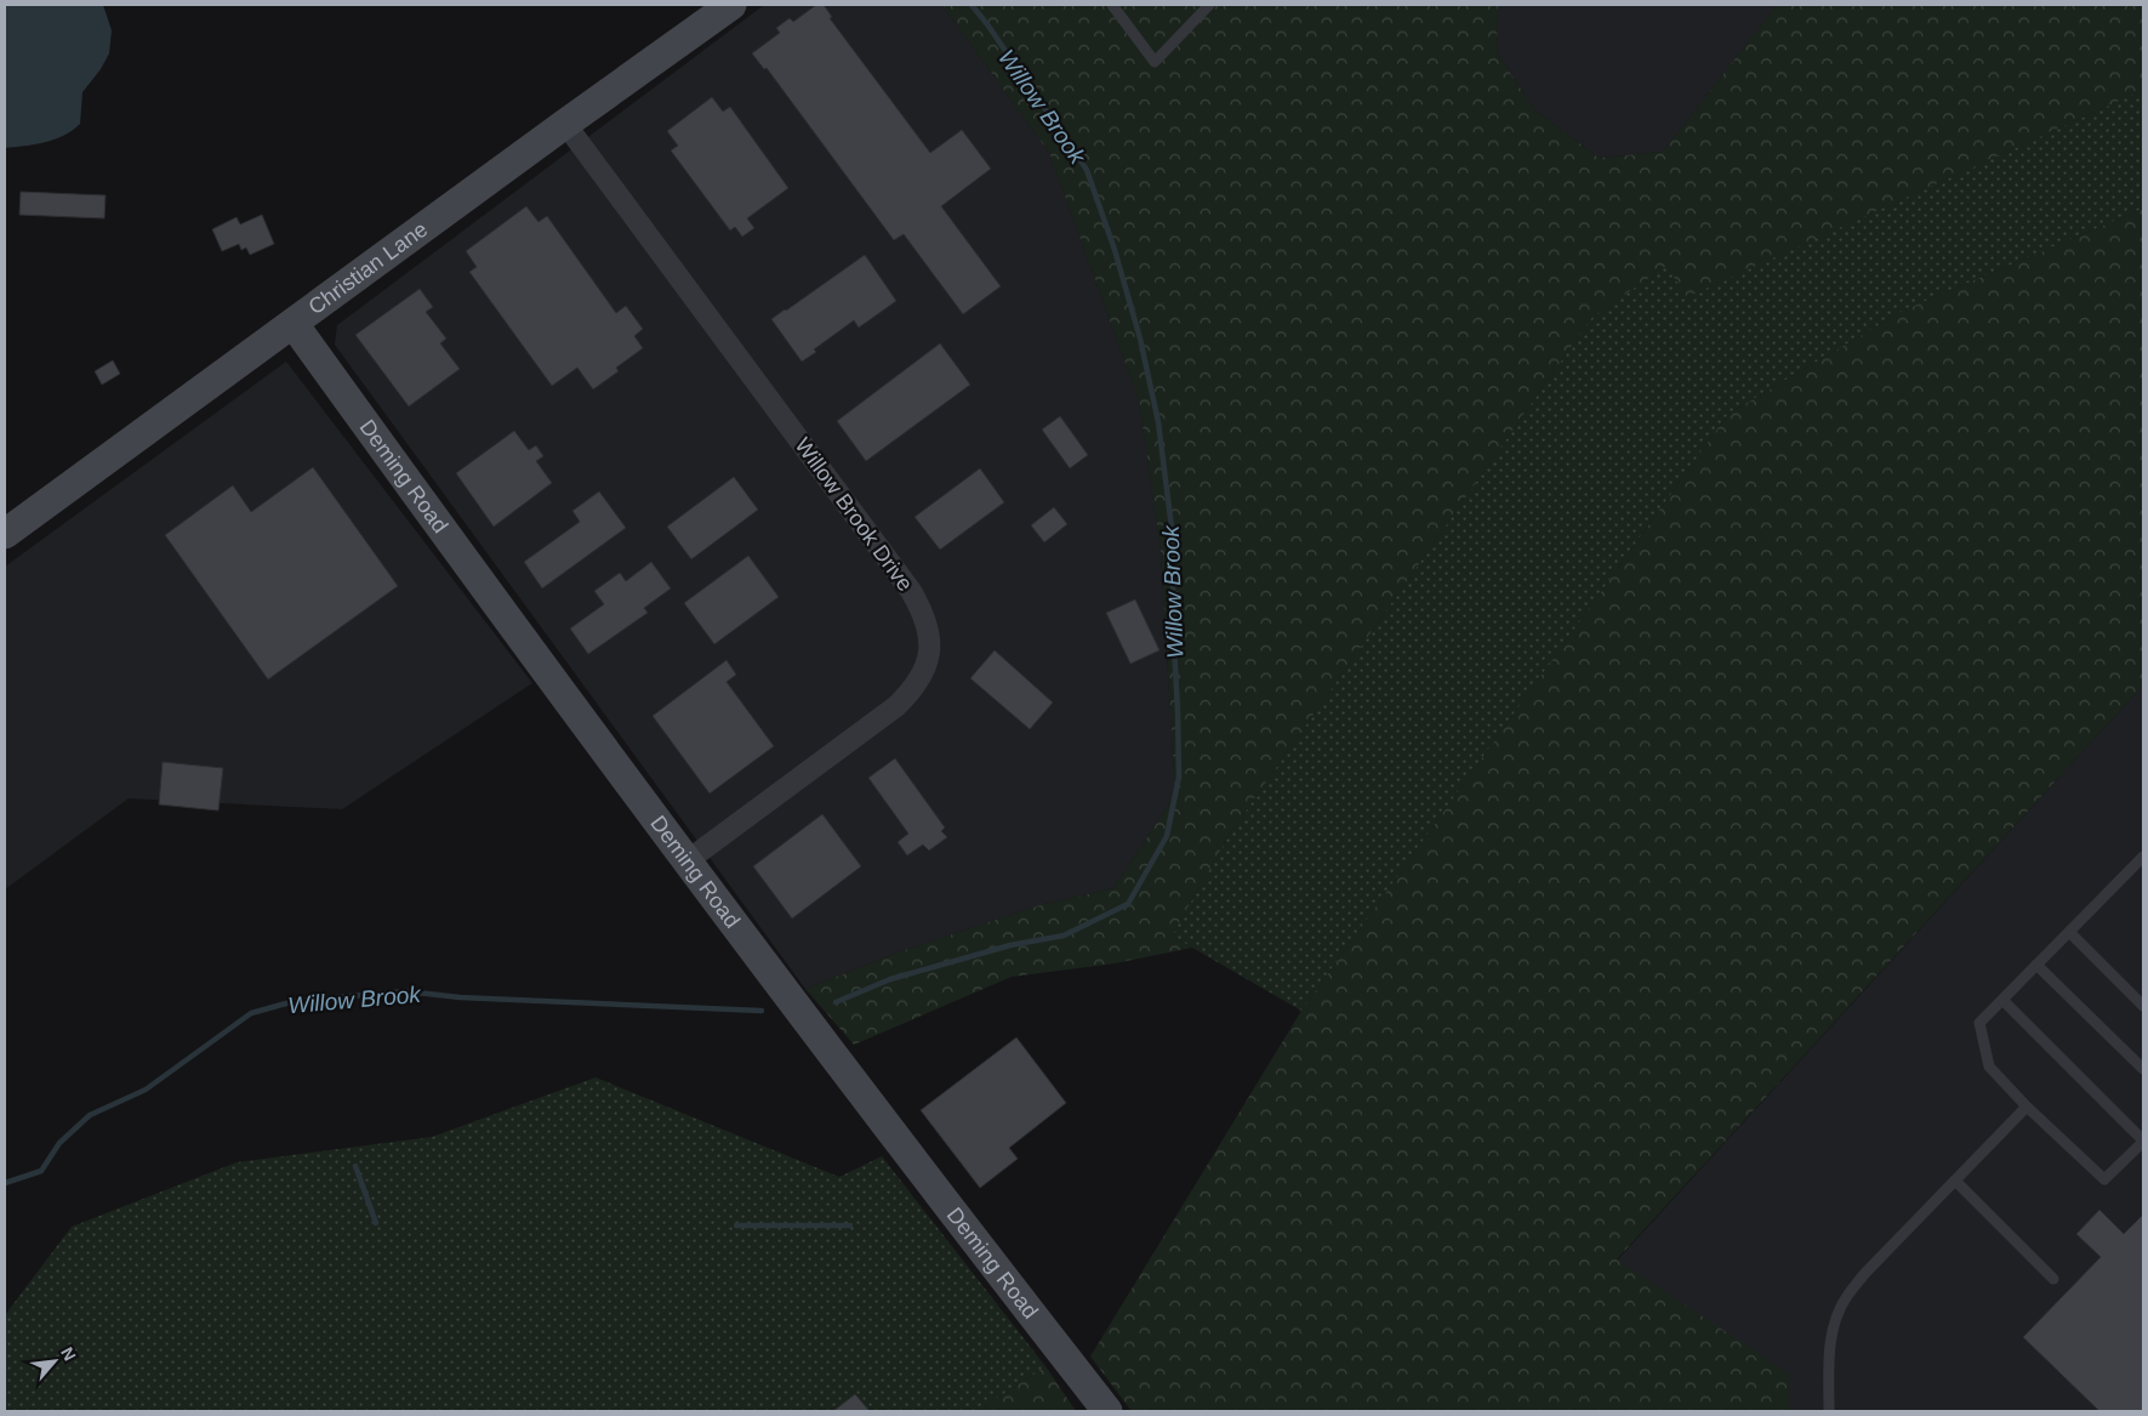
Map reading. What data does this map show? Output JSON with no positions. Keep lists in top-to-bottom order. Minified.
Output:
{"streets":{"street":["Christian Lane","Deming Road","Willow Brook Drive"]},"crossings":[["Christian Lane","Deming Road"],["Christian Lane","Willow Brook Drive"],["Deming Road","Willow Brook Drive"]],"water":["Willow Brook"],"north":"top right"}
